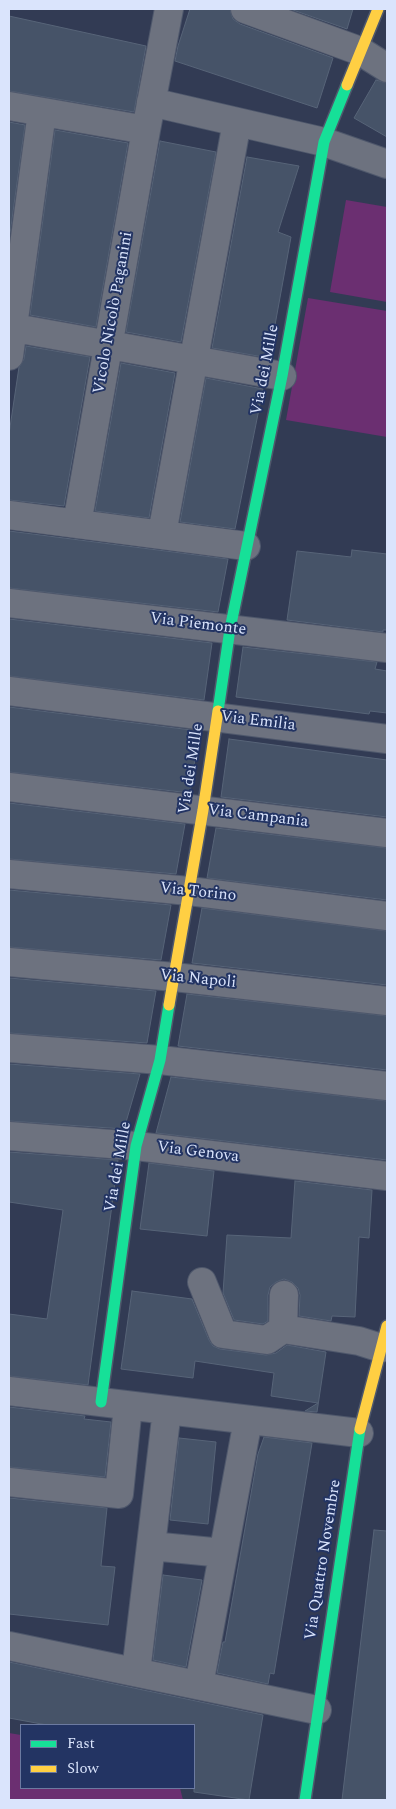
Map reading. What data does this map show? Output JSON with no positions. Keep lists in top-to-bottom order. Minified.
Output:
{"streets":{"street":["Vicolo Nicolò Paganini","Via dei Mille","Via Piemonte","Via Emilia","Via Campania","Via Torino","Via Napoli","Via Genova","Via Quattro Novembre"]},"crossings":[["Via dei Mille","Via Piemonte"],["Via dei Mille","Via Emilia"],["Via dei Mille","Via Campania"],["Via dei Mille","Via Torino"],["Via dei Mille","Via Napoli"],["Via dei Mille","Via Genova"]],"legend":["Fast","Slow"]}
